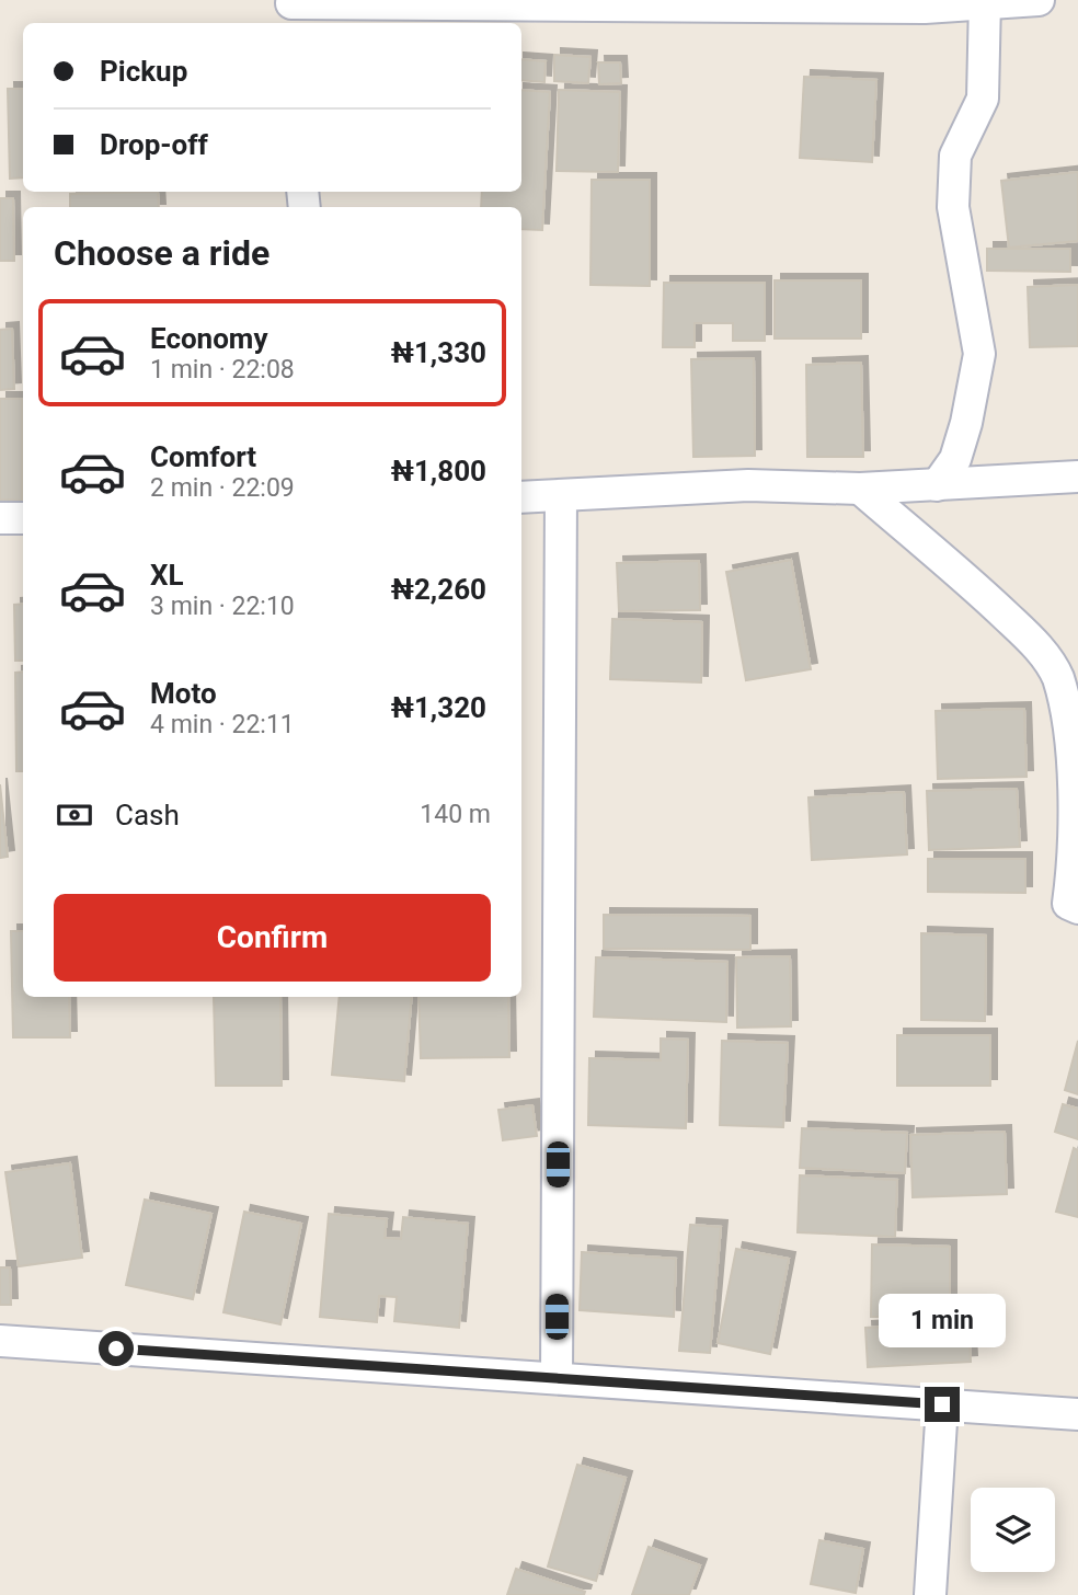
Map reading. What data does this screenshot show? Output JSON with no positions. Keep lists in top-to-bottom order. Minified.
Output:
{"page":{"banner":["Pickup","Drop-off"],"heading":"Choose a ride","list":[{"name":"Economy","note":"1 min · 22:08","value":"₦1,330"},{"name":"Comfort","note":"2 min · 22:09","value":"₦1,800"},{"name":"XL","note":"3 min · 22:10","value":"₦2,260"},{"name":"Moto","note":"4 min · 22:11","value":"₦1,320"}],"pay":["Cash","140 m"],"buttons":"Confirm","bubble":"1 min"}}
